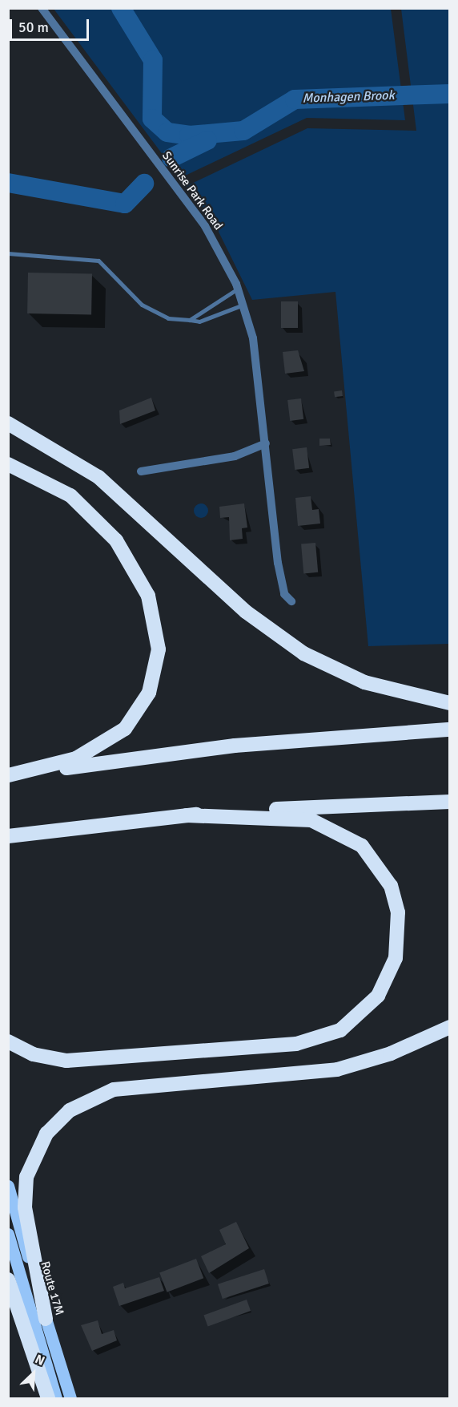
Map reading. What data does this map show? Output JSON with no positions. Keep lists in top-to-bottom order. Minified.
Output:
{"streets":{"main road":["Route 17M"],"street":["Sunrise Park Road"]},"water":["Monhagen Brook"],"scale_bar":"50 m","north":"top right"}
